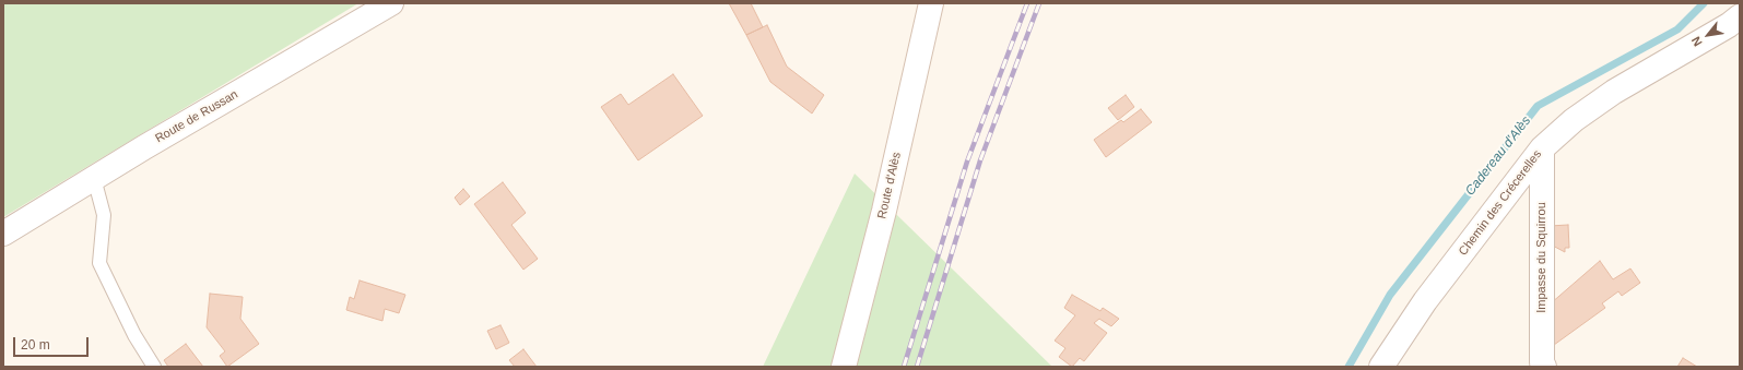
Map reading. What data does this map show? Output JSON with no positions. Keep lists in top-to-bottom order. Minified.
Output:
{"streets":{"street":["Route de Russan","Route d'Alès","Chemin des Crécerelles","Impasse du Squirrou"]},"crossings":[["Chemin des Crécerelles","Impasse du Squirrou"]],"water":["Cadereau d'Alès"],"scale_bar":"20 m","north":"bottom left"}
